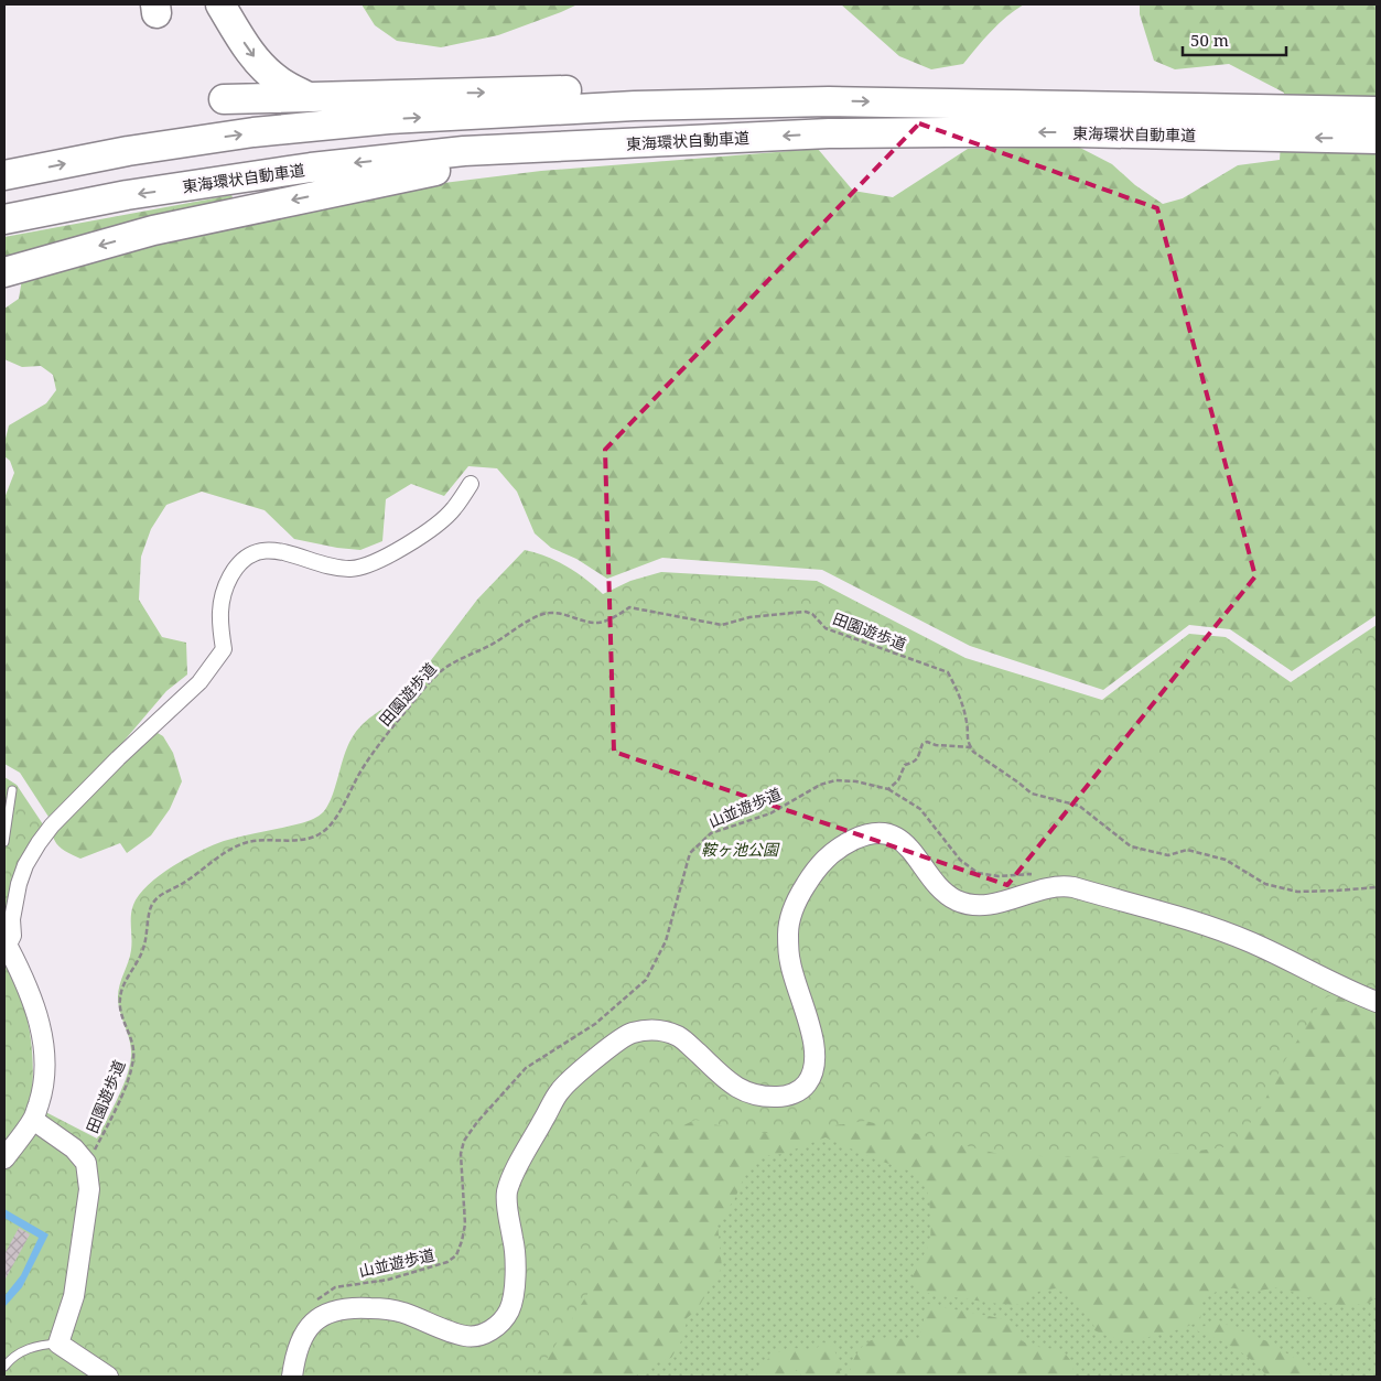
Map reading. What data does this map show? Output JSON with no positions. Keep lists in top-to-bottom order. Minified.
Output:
{"streets":{"highway":["東海環状自動車道"],"path":["田園遊歩道","山並遊歩道"]},"parks":["鞍ヶ池公園"],"scale_bar":"50 m"}
